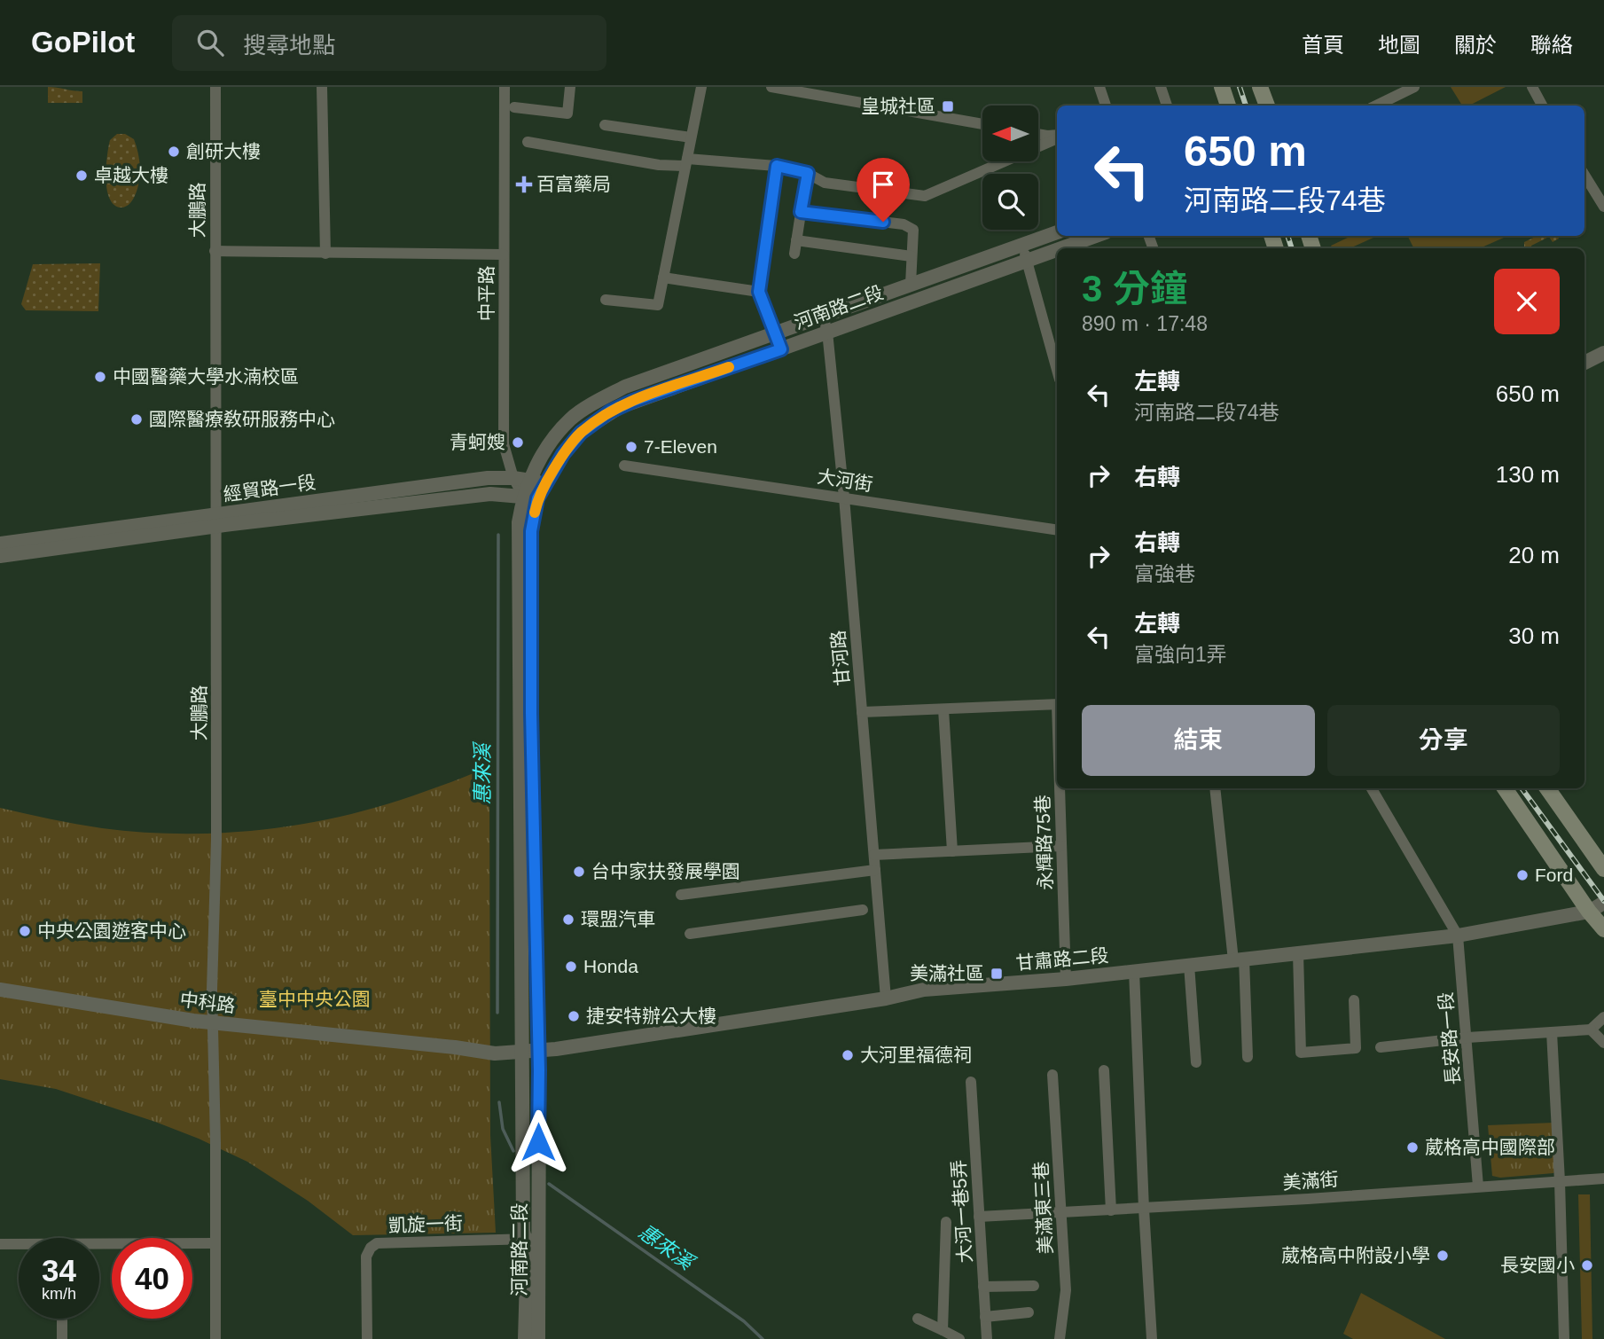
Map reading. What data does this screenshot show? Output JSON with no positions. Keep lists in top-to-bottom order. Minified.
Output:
{"streets":{"street":["大鵬路","中平路","河南路二段","大河街","經貿路一段","甘河路","永輝路75巷","甘肅路二段","中科路","長安路一段","美滿街","美滿東三巷","大河一巷5弄","凱旋一街"]},"crossings":[["大鵬路","經貿路一段"],["大鵬路","中科路"],["中平路","河南路二段"],["中平路","經貿路一段"],["河南路二段","經貿路一段"],["河南路二段","甘河路"],["河南路二段","甘肅路二段"],["河南路二段","中科路"],["河南路二段","凱旋一街"],["大河街","甘河路"],["甘河路","甘肅路二段"],["永輝路75巷","甘肅路二段"],["甘肅路二段","中科路"],["甘肅路二段","長安路一段"],["長安路一段","美滿街"],["美滿街","美滿東三巷"],["美滿街","大河一巷5弄"]],"water":["惠來溪"],"parks":["臺中中央公園"],"places":{"transit":["皇城社區","美滿社區"],"other":["創研大樓","卓越大樓","中國醫藥大學水湳校區","國際醫療敎研服務中心","青蚵嫂","7-Eleven","台中家扶發展學園","Ford","環盟汽車","中央公園遊客中心","Honda","捷安特辦公大樓","大河里福德祠","葳格高中國際部","葳格高中附設小學","長安國小"],"health":["百富藥局"]},"north":"left","page":{"header":"GoPilot","search":"搜尋地點","nav":["首頁","地圖","關於","聯絡"],"turn":["650 m","河南路二段74巷"],"heading":["3 分鐘","890 m · 17:48"],"list":[{"name":"左轉","note":"河南路二段74巷","value":"650 m"},{"name":"右轉","value":"130 m"},{"name":"右轉","note":"富強巷","value":"20 m"},{"name":"左轉","note":"富強向1弄","value":"30 m"}],"buttons":["結束","分享"],"speed":"34 km/h","limit":"40"}}
